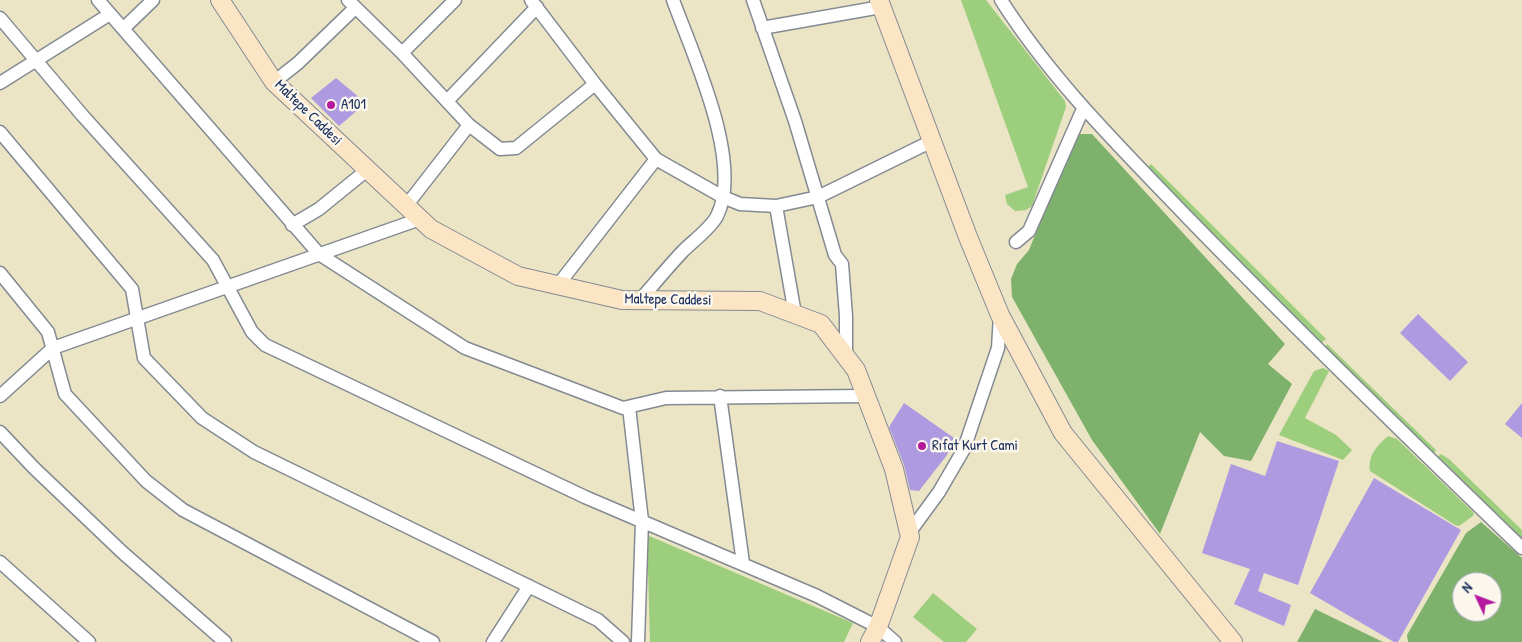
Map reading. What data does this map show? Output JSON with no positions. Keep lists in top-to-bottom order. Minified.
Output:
{"streets":{"street":["Maltepe Caddesi"]},"places":["A101","Rıfat Kurt Cami"],"north":"top left"}
